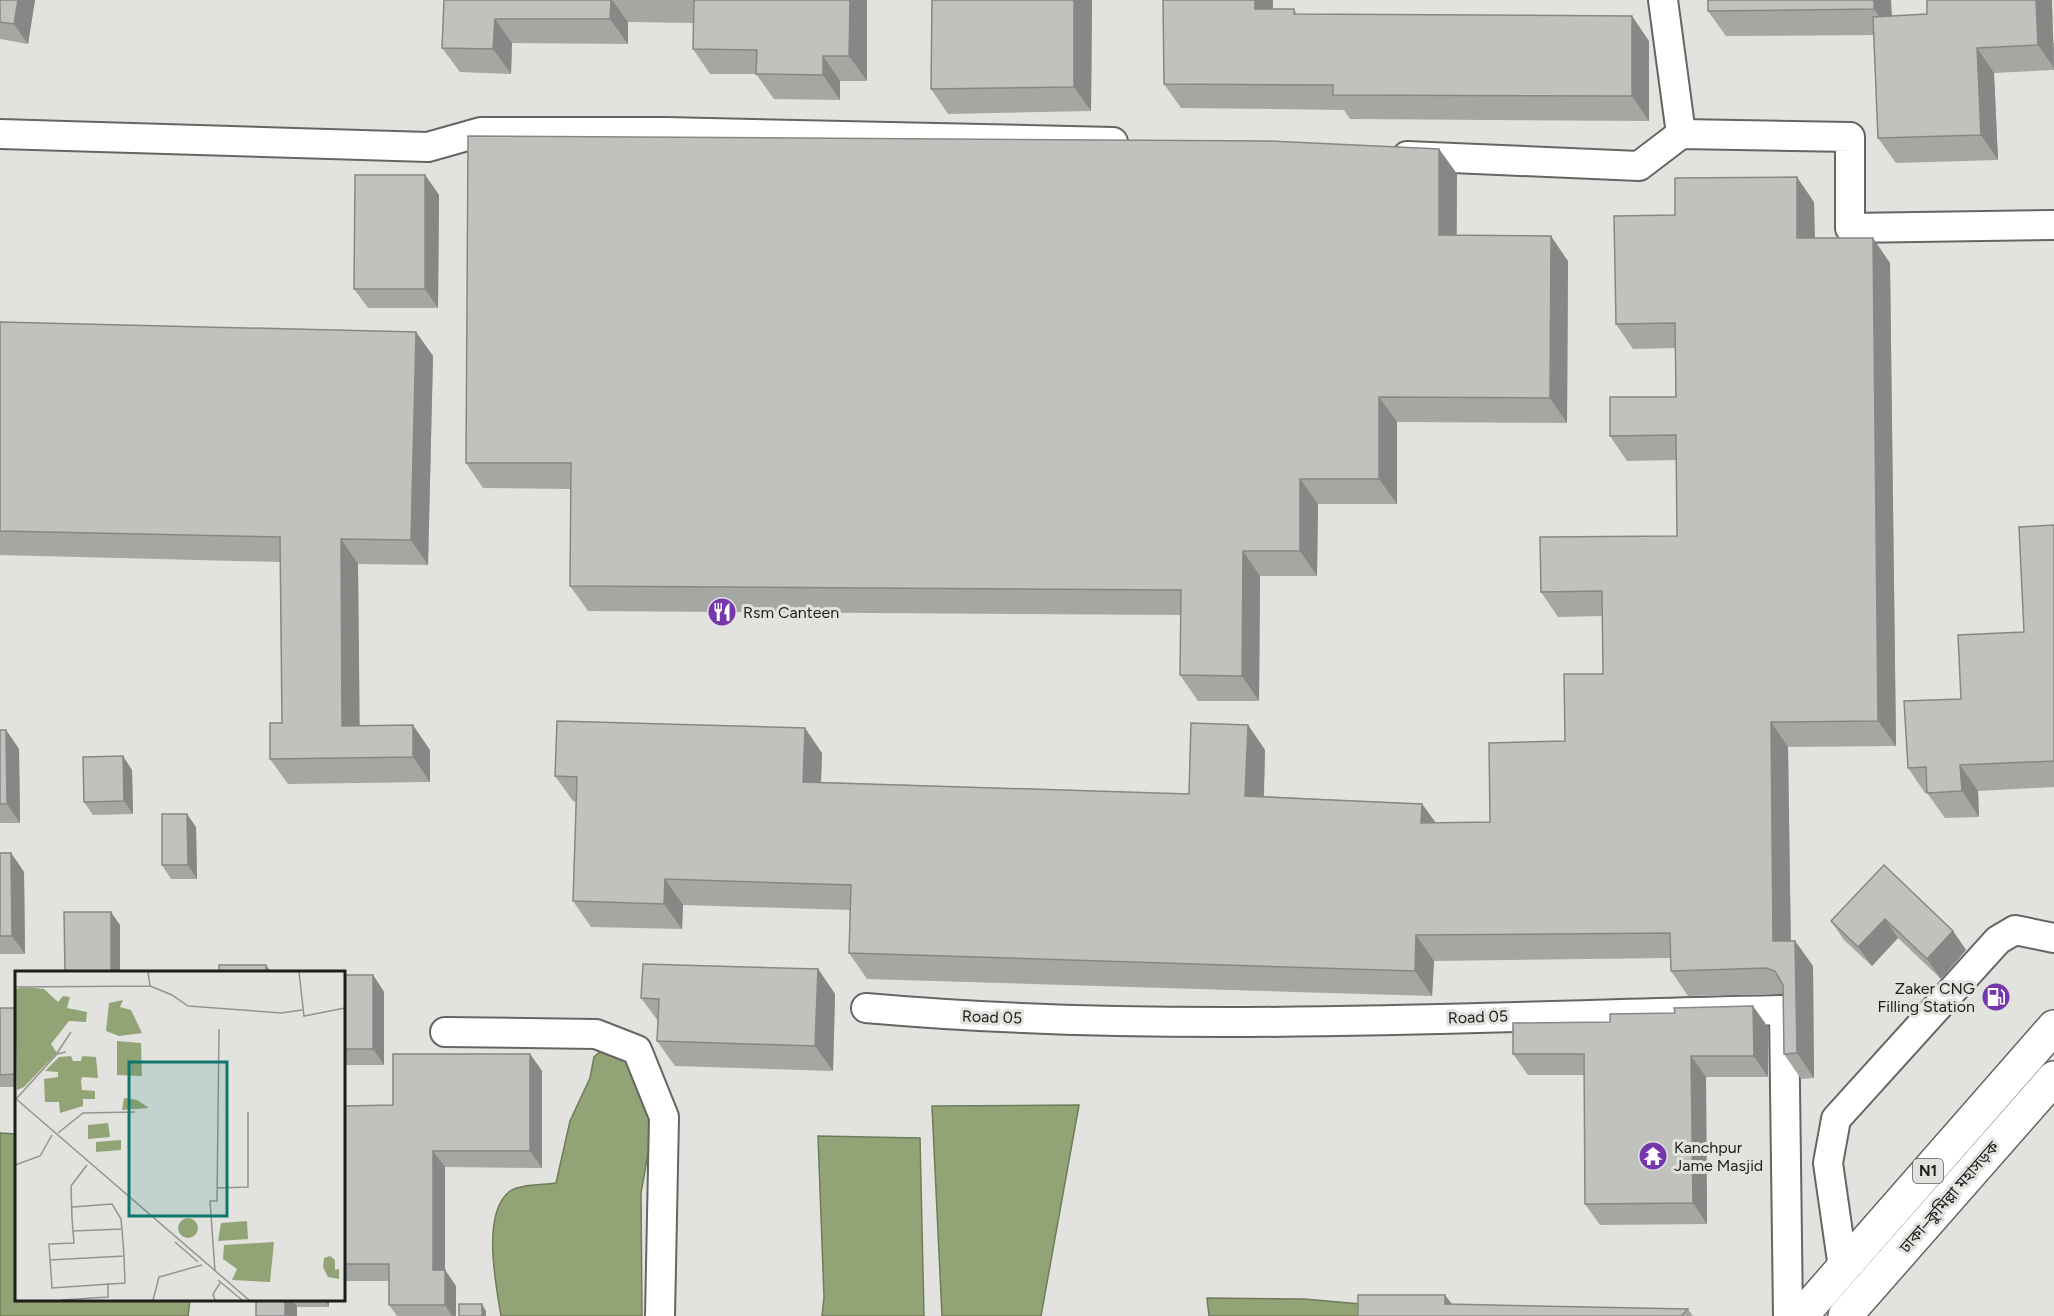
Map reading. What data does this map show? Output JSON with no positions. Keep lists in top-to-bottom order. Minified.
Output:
{"streets":{"highway":["N1","ঢাকা–কুমিল্লা মহাসড়ক"],"street":["Road 05"]},"places":{"restaurant":["Rsm Canteen"],"fuel station":["Zaker CNG Filling Station"],"temple":["Kanchpur Jame Masjid"]}}
